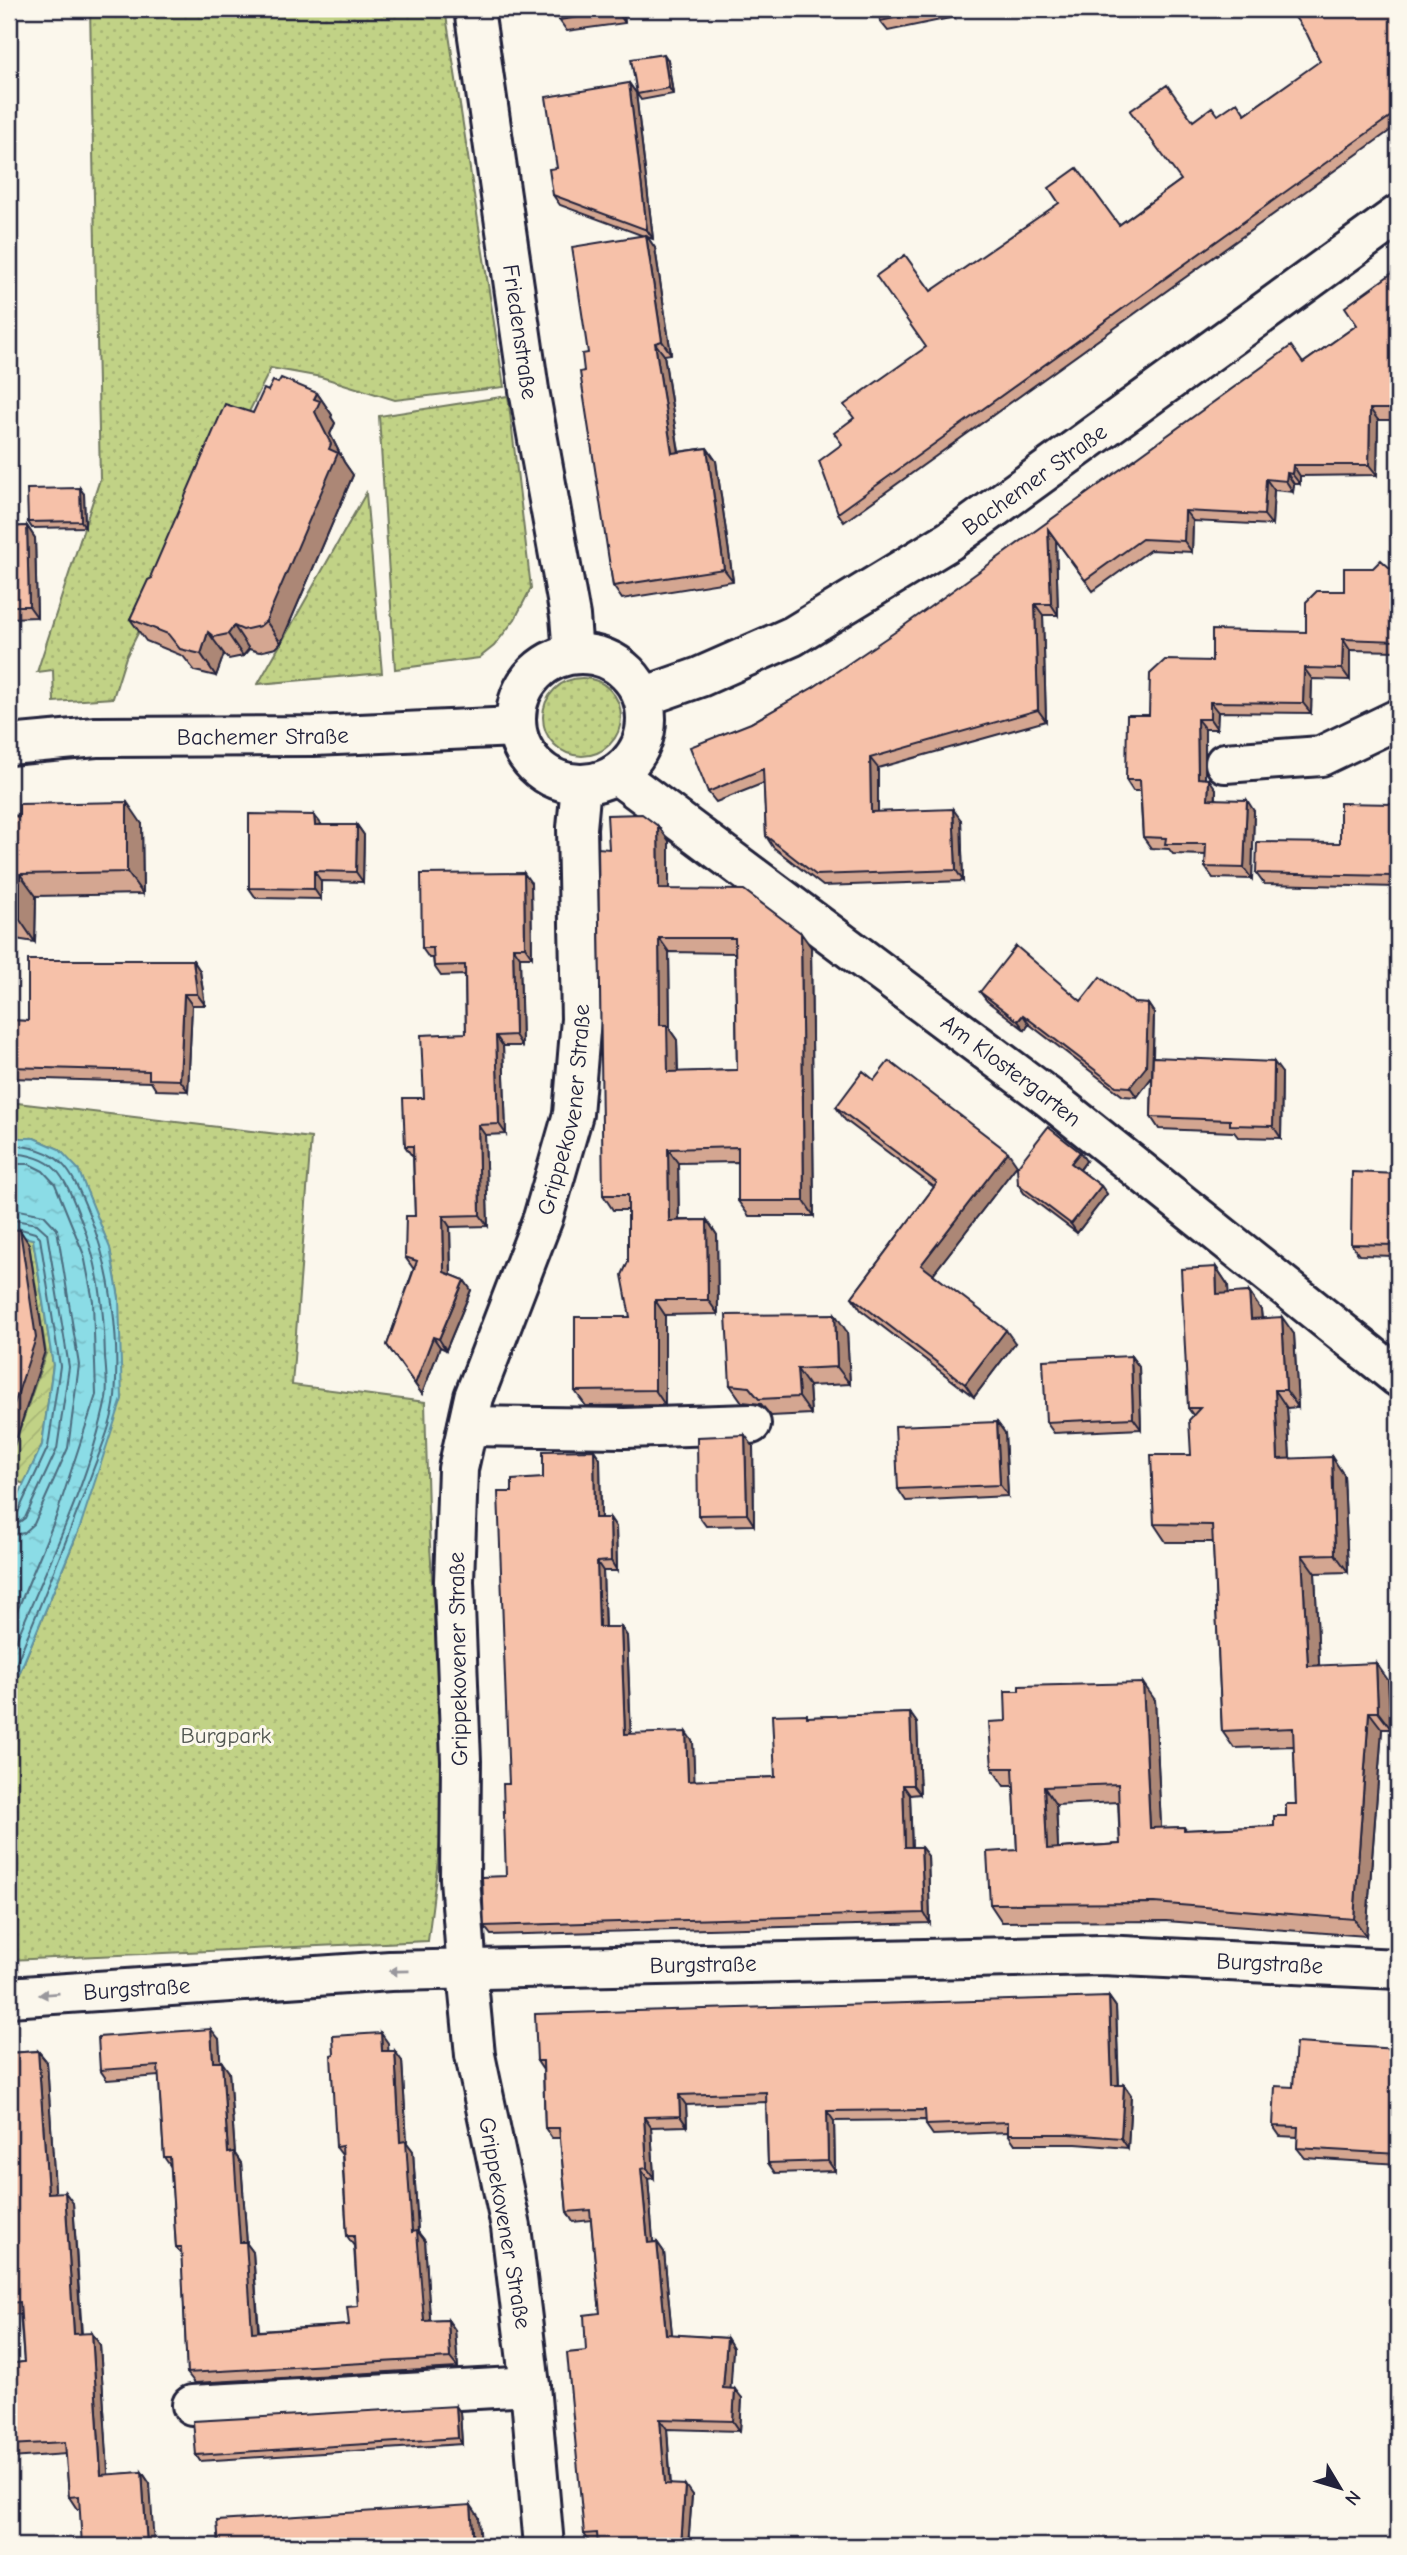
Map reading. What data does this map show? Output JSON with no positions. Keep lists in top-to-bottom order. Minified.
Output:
{"streets":{"street":["Friedenstraße","Bachemer Straße","Am Klostergarten","Grippekovener Straße","Burgstraße"]},"crossings":[["Friedenstraße","Bachemer Straße"],["Friedenstraße","Am Klostergarten"],["Friedenstraße","Grippekovener Straße"],["Bachemer Straße","Am Klostergarten"],["Bachemer Straße","Grippekovener Straße"],["Am Klostergarten","Grippekovener Straße"],["Grippekovener Straße","Burgstraße"]],"parks":["Burgpark"],"north":"bottom right"}
